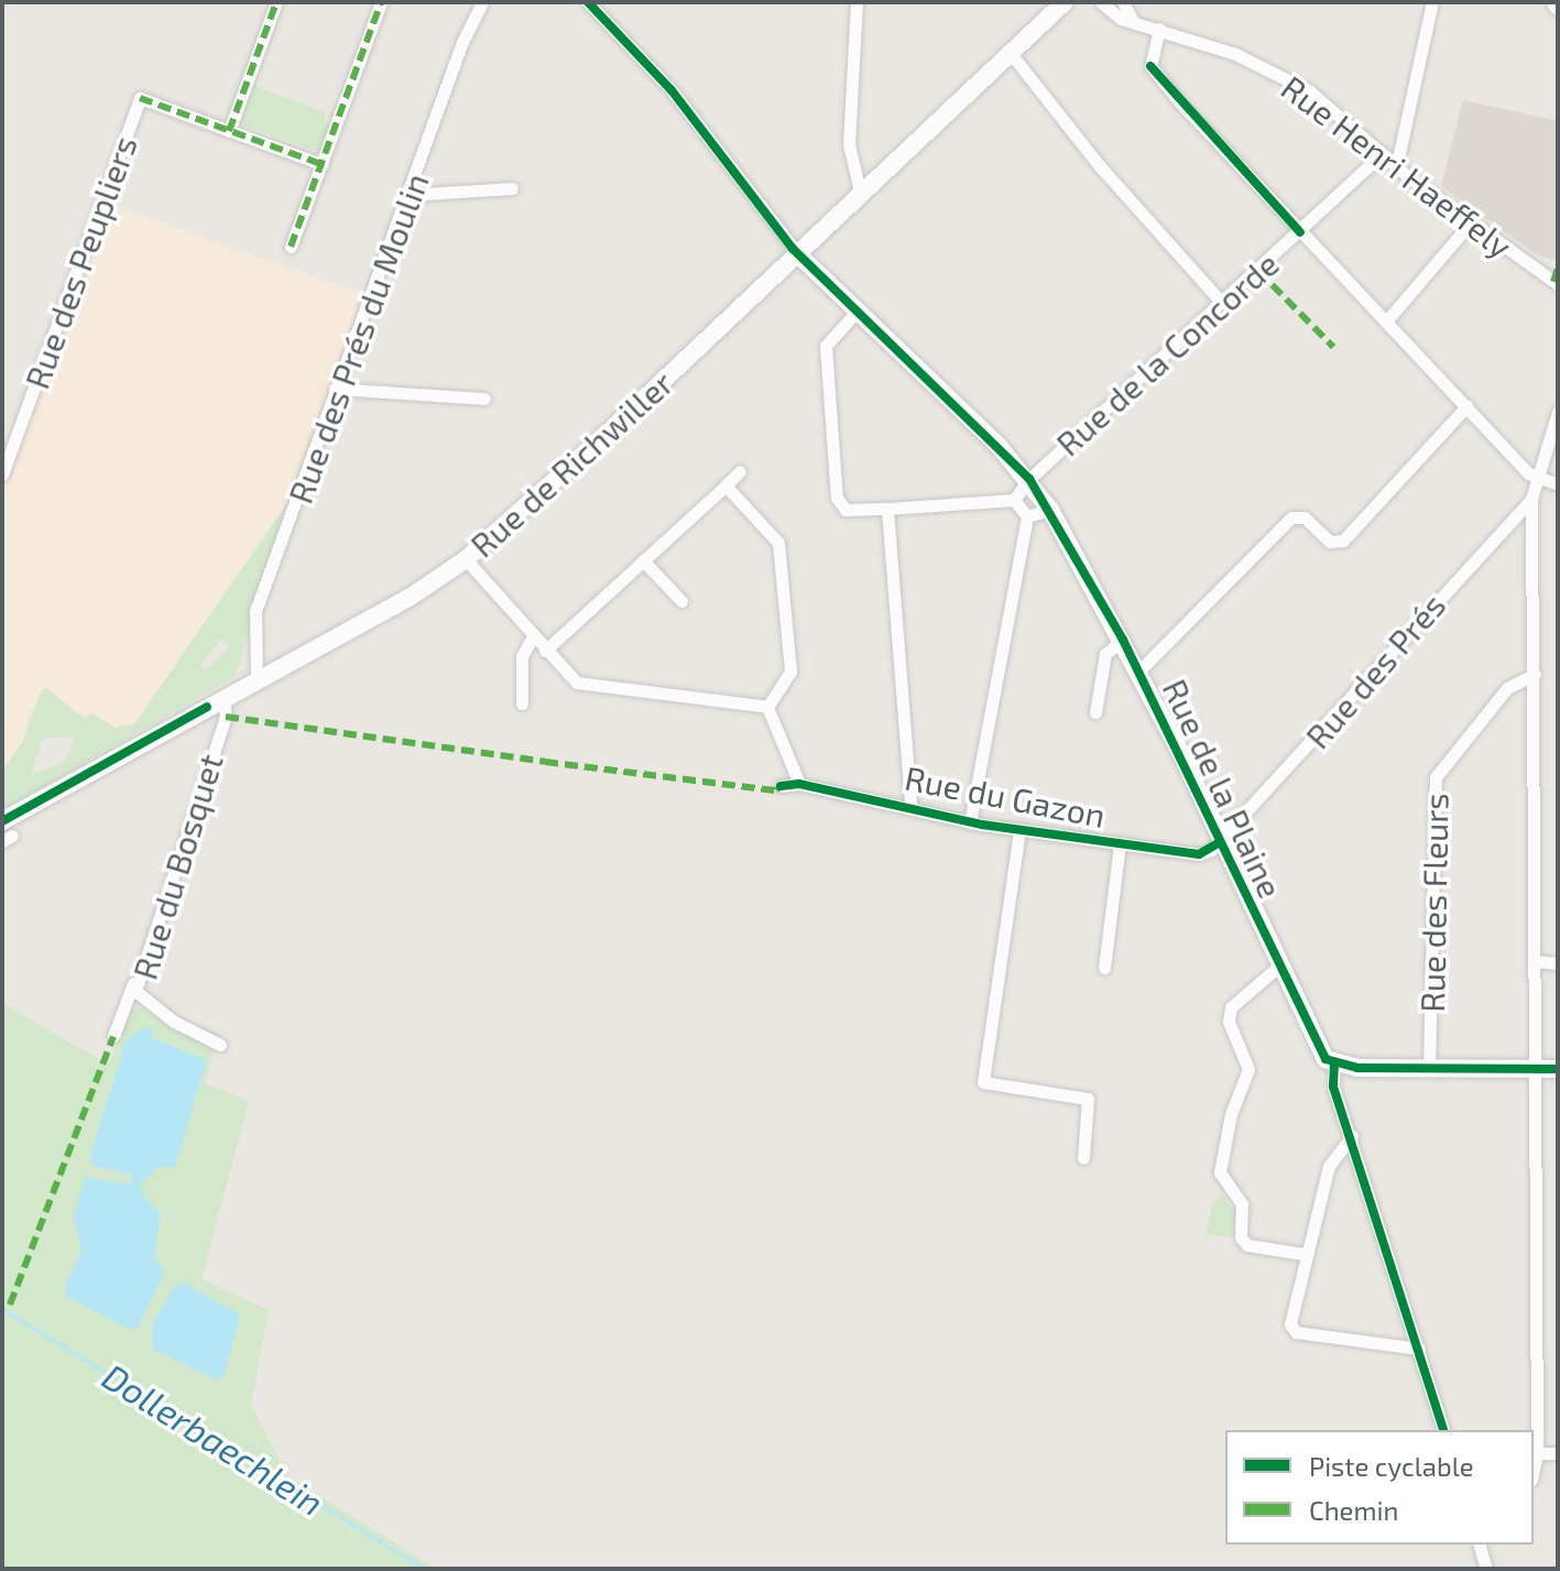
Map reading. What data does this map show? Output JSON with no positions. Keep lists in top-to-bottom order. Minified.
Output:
{"streets":{"main road":["Rue de Richwiller","Rue de la Plaine"],"street":["Rue Henri Haeffely","Rue des Peupliers","Rue des Prés du Moulin","Rue de la Concorde","Rue des Prés","Rue du Gazon","Rue du Bosquet","Rue des Fleurs"]},"crossings":[["Rue Henri Haeffely","Rue de la Concorde"],["Rue des Prés du Moulin","Rue de Richwiller"],["Rue de la Concorde","Rue de la Plaine"],["Rue de Richwiller","Rue de la Plaine"],["Rue de Richwiller","Rue du Bosquet"],["Rue des Prés","Rue de la Plaine"],["Rue des Prés","Rue du Gazon"],["Rue de la Plaine","Rue du Gazon"]],"water":["Dollerbaechlein"],"legend":["Piste cyclable","Chemin"]}
